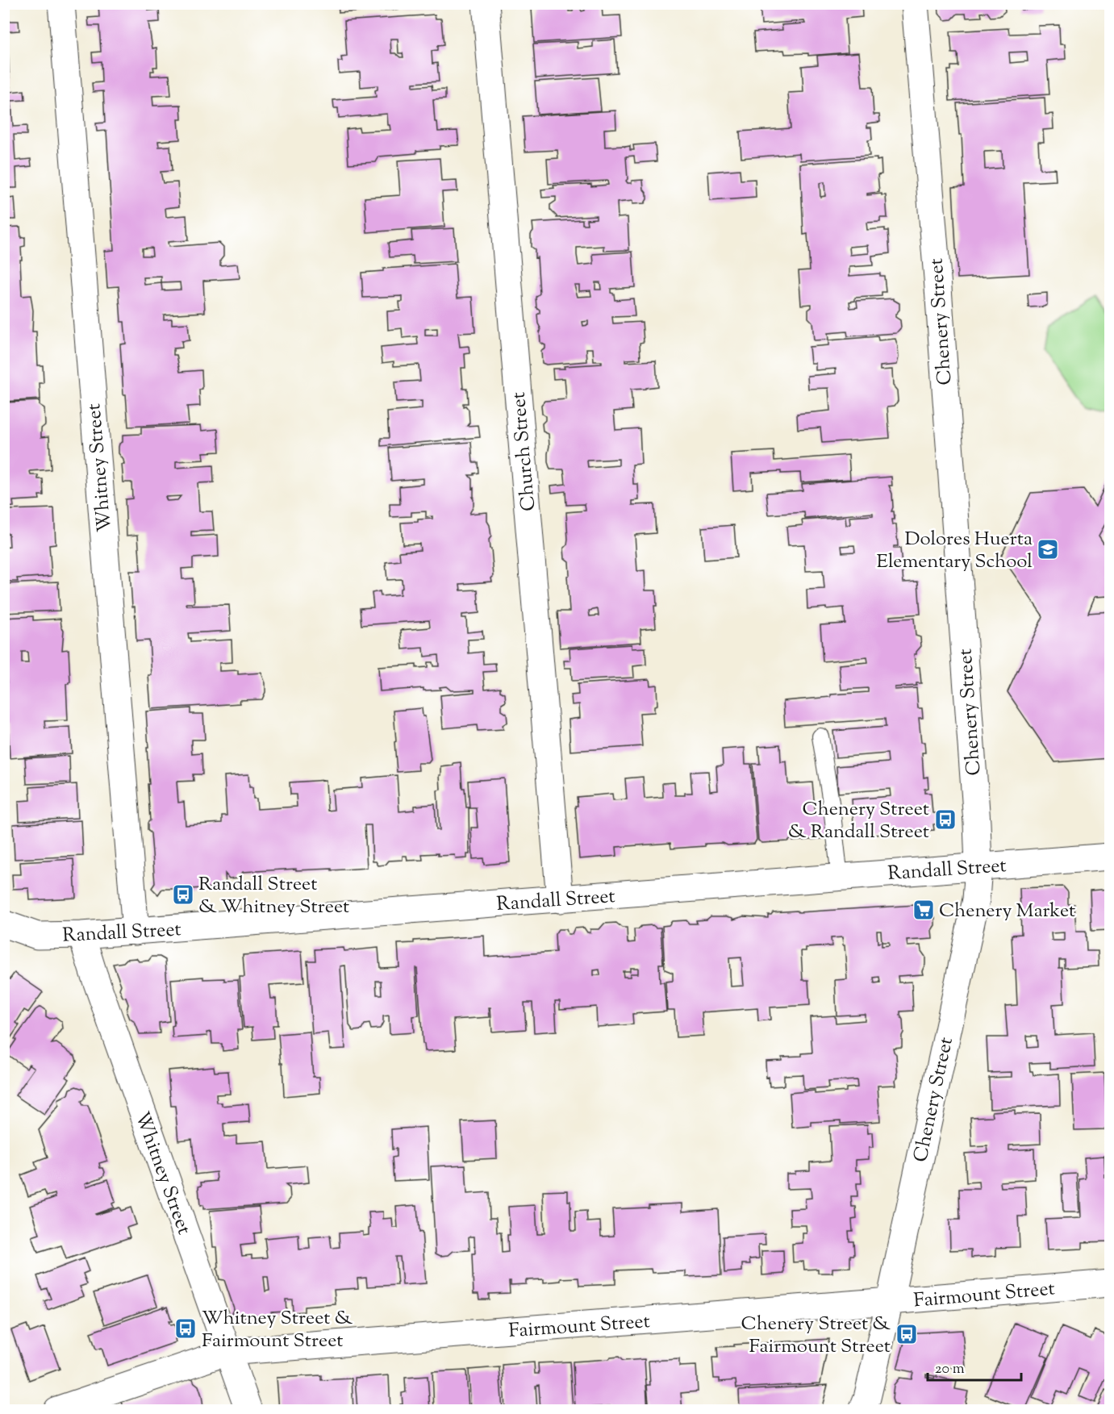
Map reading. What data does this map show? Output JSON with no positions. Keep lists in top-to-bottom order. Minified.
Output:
{"streets":{"street":["Chenery Street","Church Street","Whitney Street","Randall Street","Fairmount Street"]},"crossings":[["Chenery Street","Randall Street"],["Chenery Street","Fairmount Street"],["Church Street","Randall Street"],["Whitney Street","Randall Street"],["Whitney Street","Fairmount Street"]],"places":{"school or university":["Dolores Huerta Elementary School"],"bus stop":["Chenery Street & Randall Street","Randall Street & Whitney Street","Whitney Street & Fairmount Street","Chenery Street & Fairmount Street"],"supermarket":["Chenery Market"]},"scale_bar":"20 m"}
